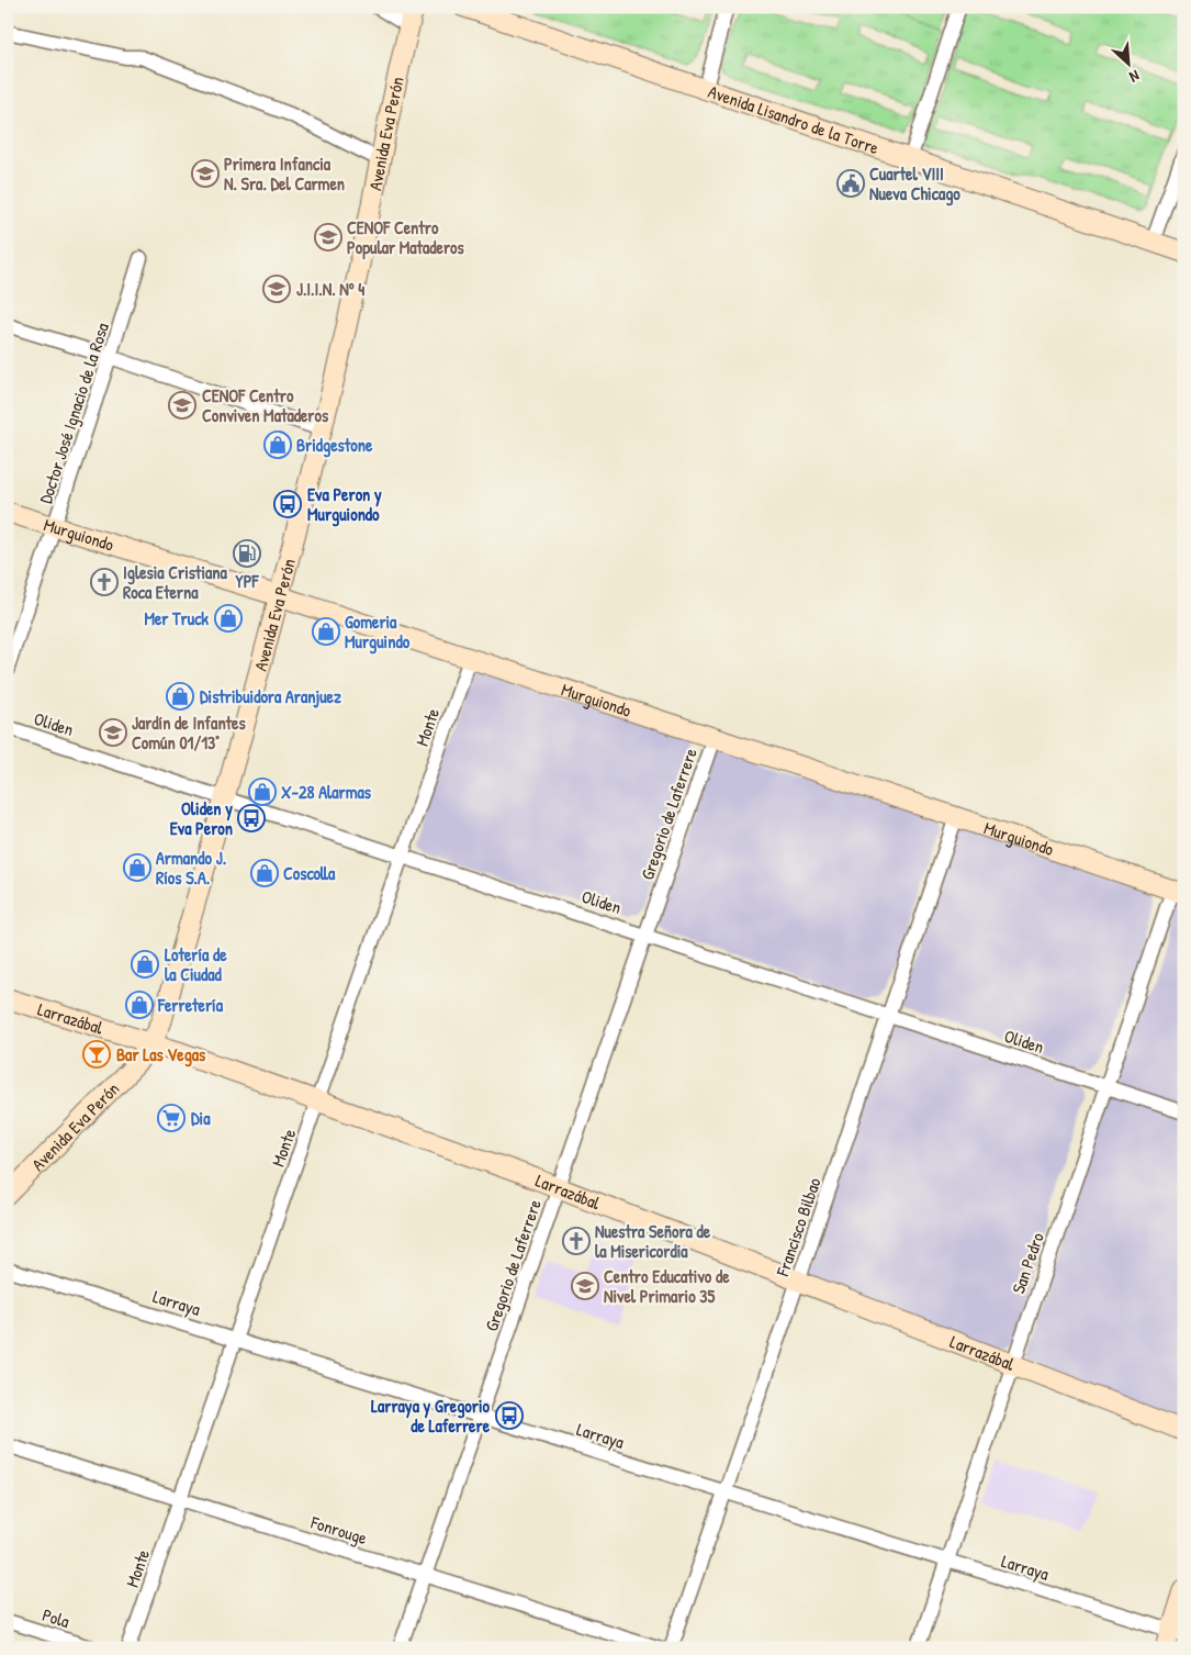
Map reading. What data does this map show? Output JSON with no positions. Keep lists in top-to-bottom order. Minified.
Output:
{"streets":{"street":["Avenida Lisandro de la Torre","Avenida Eva Perón","Doctor José Ignacio de la Rosa","Murguiondo","Oliden","Monte","Gregorio de Laferrere","Larrazábal","Francisco Bilbao","San Pedro","Larraya","Fonrouge","Pola"]},"crossings":[["Avenida Eva Perón","Murguiondo"],["Avenida Eva Perón","Oliden"],["Avenida Eva Perón","Larrazábal"],["Doctor José Ignacio de la Rosa","Murguiondo"],["Murguiondo","Monte"],["Murguiondo","Gregorio de Laferrere"],["Murguiondo","Francisco Bilbao"],["Murguiondo","San Pedro"],["Oliden","Monte"],["Oliden","Gregorio de Laferrere"],["Oliden","Francisco Bilbao"],["Oliden","San Pedro"],["Monte","Larrazábal"],["Monte","Larraya"],["Monte","Fonrouge"],["Gregorio de Laferrere","Larrazábal"],["Gregorio de Laferrere","Larraya"],["Gregorio de Laferrere","Fonrouge"],["Larrazábal","Francisco Bilbao"],["Larrazábal","San Pedro"],["Francisco Bilbao","Larraya"],["San Pedro","Larraya"]],"places":{"school or university":["Primera Infancia N. Sra. Del Carmen","CENOF Centro Popular Mataderos","J.I.I.N. Nº 4","CENOF Centro Conviven Mataderos","Jardín de Infantes Común 01/13°","Centro Educativo de Nivel Primario 35"],"public building":["Cuartel VIII Nueva Chicago"],"shop":["Bridgestone","Mer Truck","Gomeria Murguindo","Distribuidora Aranjuez","X-28 Alarmas","Armando J. Ríos S.A.","Coscolla","Lotería de la Ciudad","Ferretería"],"bus stop":["Eva Peron y Murguiondo","Oliden y Eva Peron","Larraya y Gregorio de Laferrere"],"fuel station":["YPF"],"church":["Iglesia Cristiana Roca Eterna","Nuestra Señora de la Misericordia"],"bar":["Bar Las Vegas"],"supermarket":["Dia"]},"north":"bottom right"}
